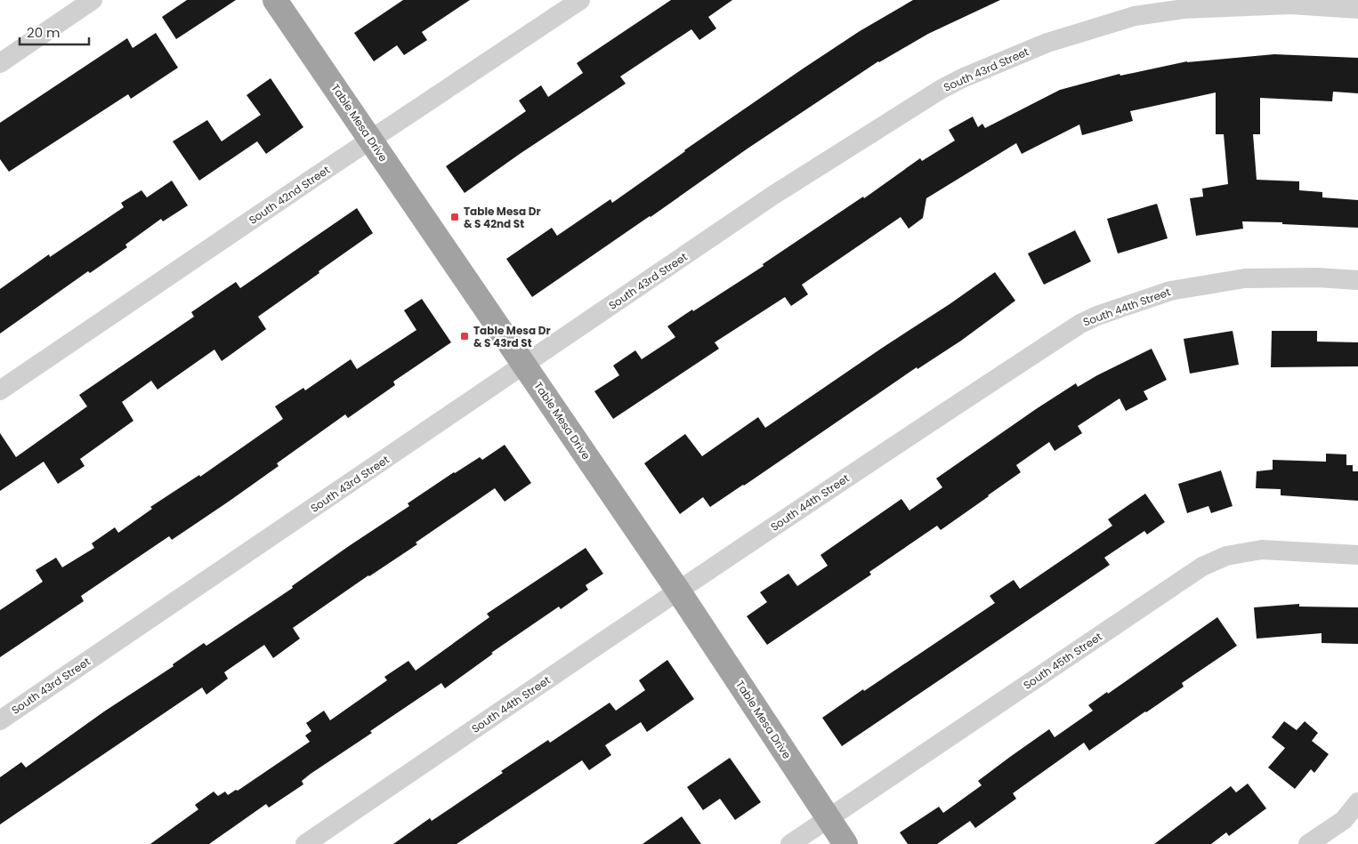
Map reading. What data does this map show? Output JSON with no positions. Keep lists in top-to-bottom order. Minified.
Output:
{"streets":{"highway":["Table Mesa Drive"],"street":["South 43rd Street","South 42nd Street","South 44th Street","South 45th Street"]},"crossings":[["South 43rd Street","Table Mesa Drive"],["Table Mesa Drive","South 42nd Street"],["Table Mesa Drive","South 44th Street"],["Table Mesa Drive","South 45th Street"]],"places":{"transit":["Table Mesa Dr & S 42nd St","Table Mesa Dr & S 43rd St"]},"scale_bar":"20 m"}
